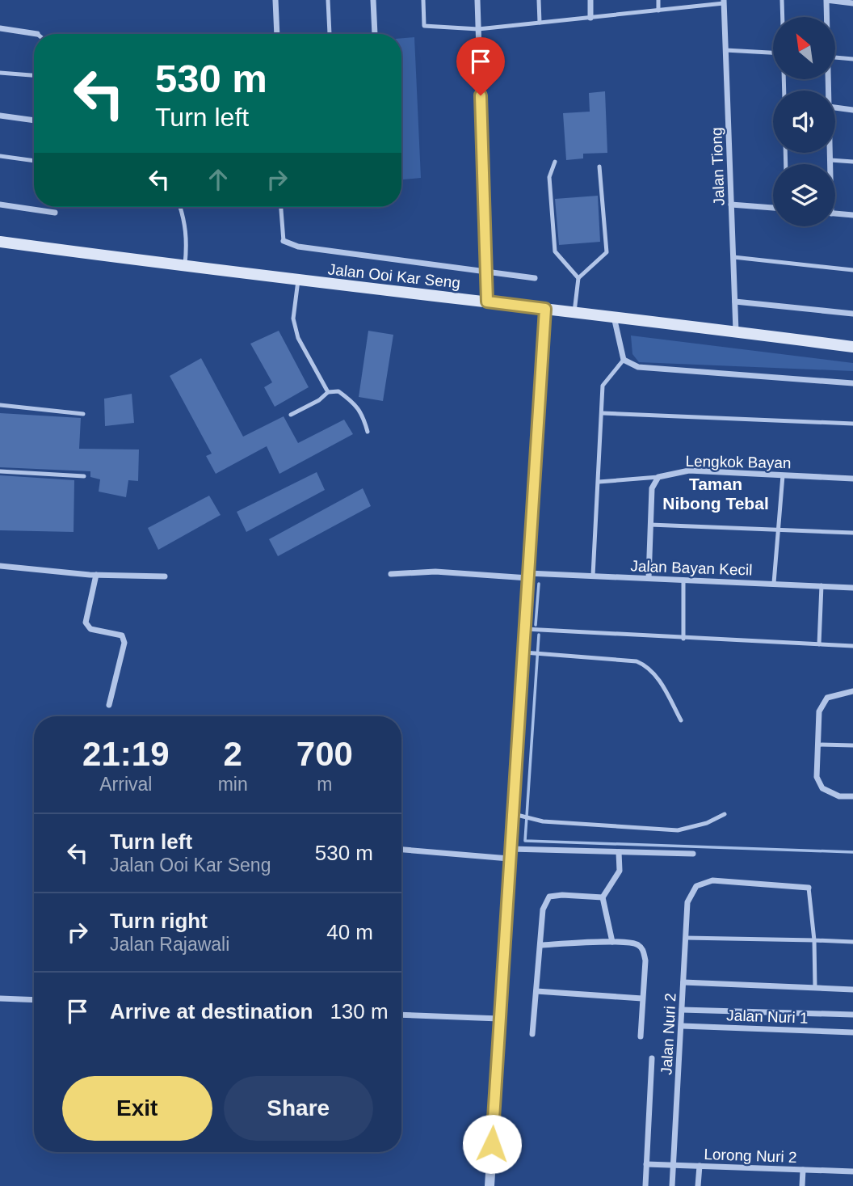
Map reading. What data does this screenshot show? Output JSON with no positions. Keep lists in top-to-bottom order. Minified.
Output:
{"streets":{"main road":["Jalan Ooi Kar Seng"],"street":["Jalan Tiong","Lengkok Bayan","Jalan Bayan Kecil","Jalan Nuri 1","Jalan Nuri 2","Lorong Nuri 2"]},"crossings":[["Jalan Tiong","Jalan Ooi Kar Seng"],["Jalan Nuri 1","Jalan Nuri 2"],["Jalan Nuri 2","Lorong Nuri 2"]],"districts":["Taman Nibong Tebal"],"north":"top left","page":{"turn":["530 m","Turn left"],"eta":["21:19","Arrival","2","min","700","m"],"list":[{"name":"Turn left","note":"Jalan Ooi Kar Seng","value":"530 m"},{"name":"Turn right","note":"Jalan Rajawali","value":"40 m"},{"name":"Arrive at destination","value":"130 m"}],"buttons":["Exit","Share"]}}
